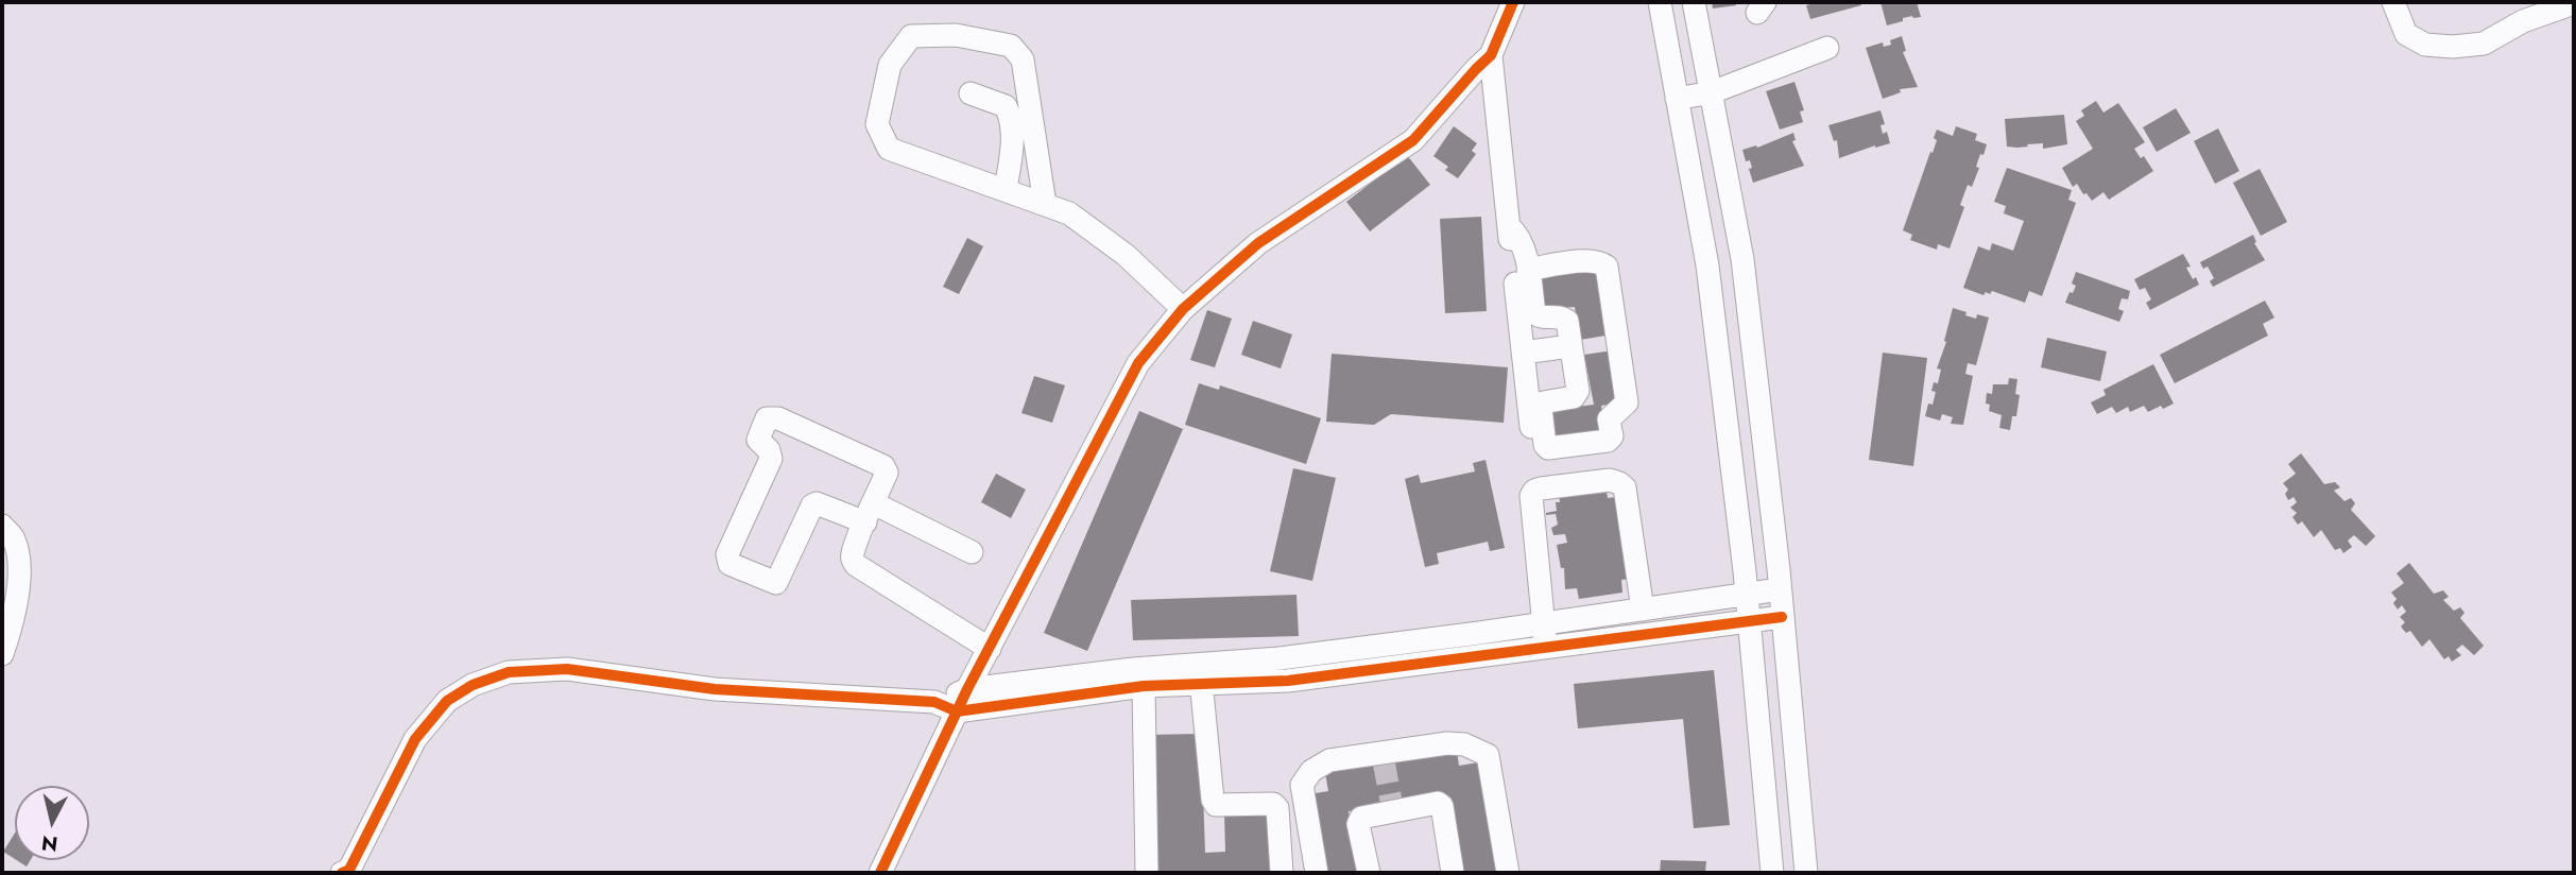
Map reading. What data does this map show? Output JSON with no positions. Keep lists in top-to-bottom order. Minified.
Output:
{"north":"bottom"}
